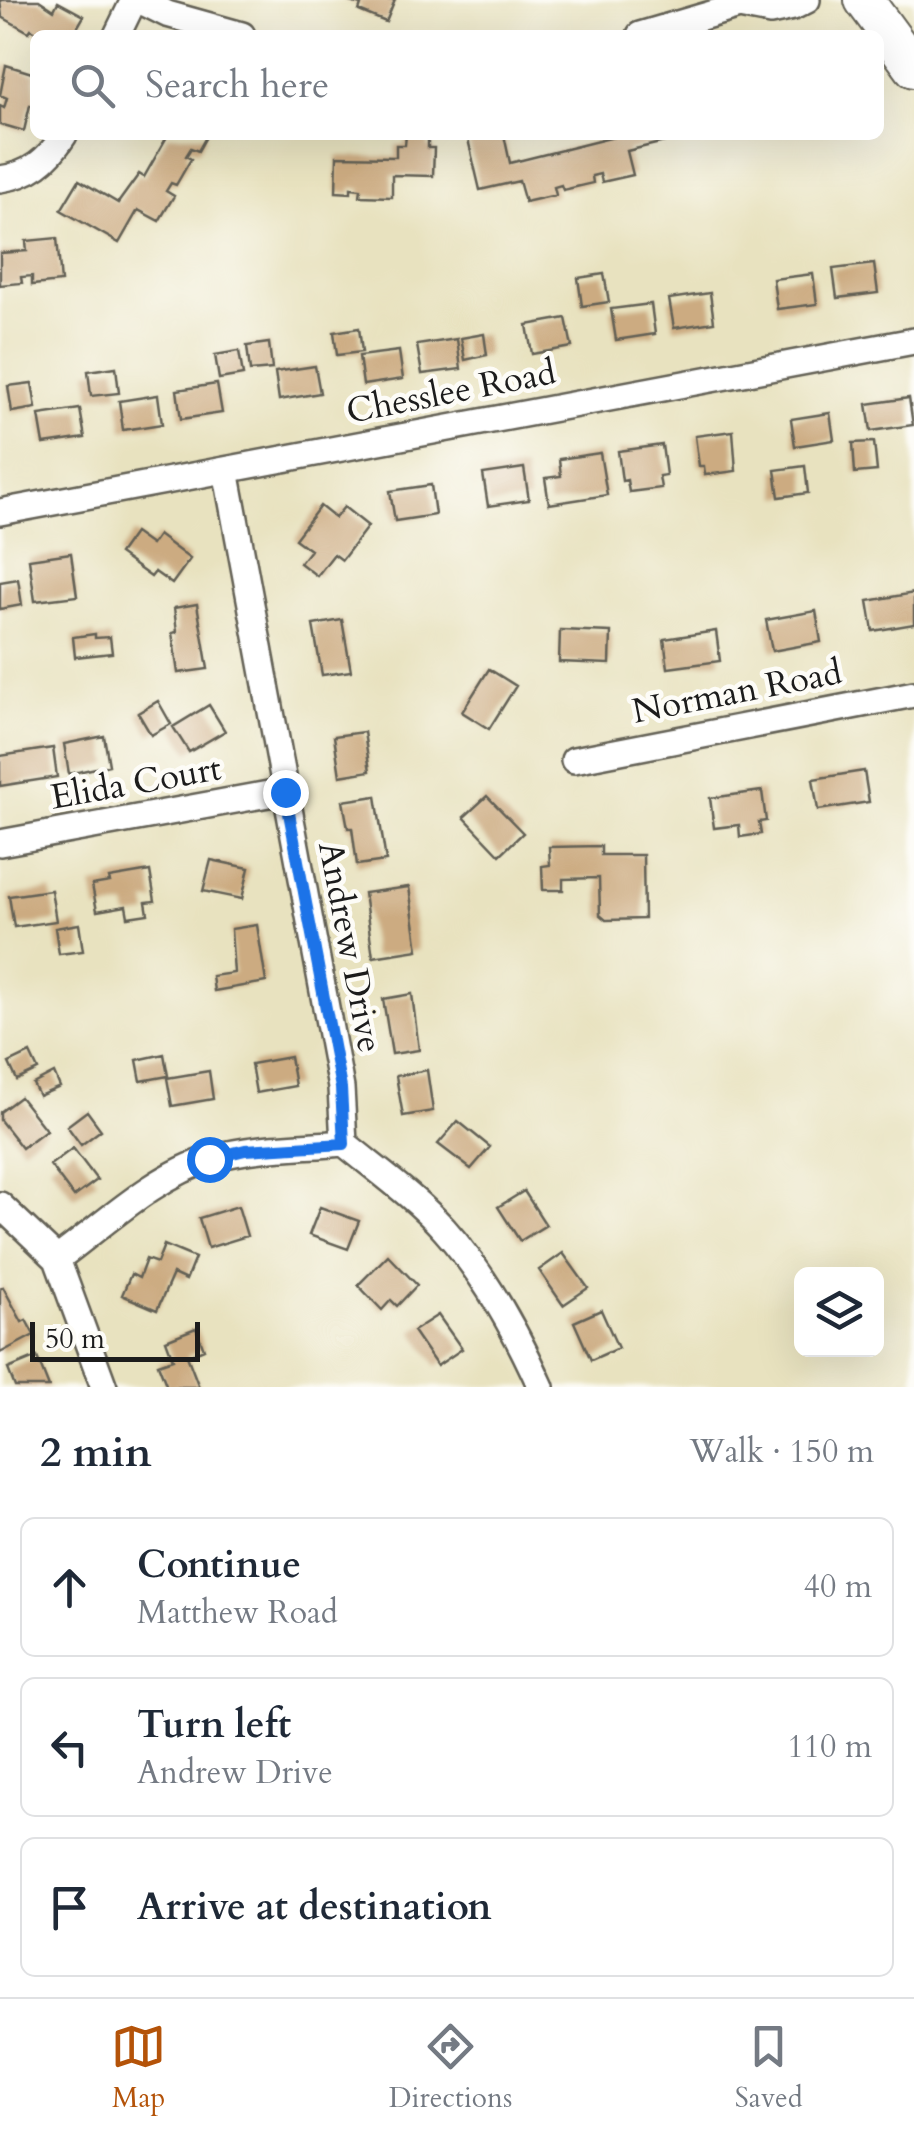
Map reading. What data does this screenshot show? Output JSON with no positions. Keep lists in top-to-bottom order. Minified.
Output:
{"streets":{"street":["Chesslee Road","Norman Road","Elida Court","Andrew Drive"]},"crossings":[["Chesslee Road","Andrew Drive"],["Elida Court","Andrew Drive"]],"scale_bar":"50 m","page":{"search":"Search here","scale":"50 m","heading":["2 min","Walk · 150 m"],"list":[["Continue","Matthew Road","40 m"],["Turn left","Andrew Drive","110 m"],"Arrive at destination"],"nav":["Map","Directions","Saved"]}}
